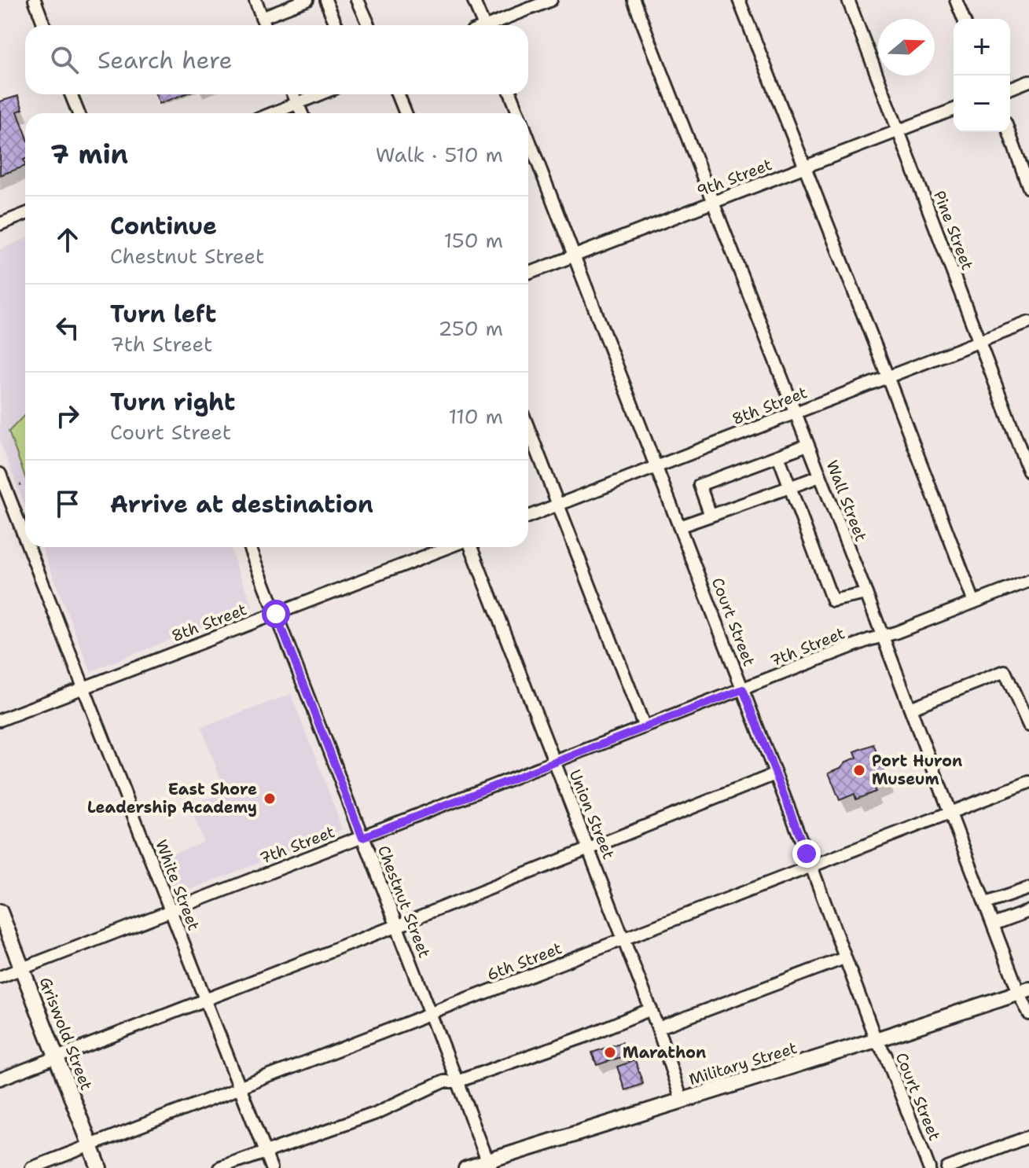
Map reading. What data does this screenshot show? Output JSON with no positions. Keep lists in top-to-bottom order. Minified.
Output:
{"streets":{"main road":["Griswold Street","Military Street"],"street":["9th Street","Pine Street","8th Street","Wall Street","Court Street","7th Street","Union Street","White Street","Chestnut Street","6th Street"]},"crossings":[["9th Street","Pine Street"],["9th Street","Wall Street"],["9th Street","Court Street"],["Pine Street","8th Street"],["8th Street","Wall Street"],["8th Street","Court Street"],["8th Street","White Street"],["8th Street","Chestnut Street"],["Wall Street","7th Street"],["Wall Street","6th Street"],["Wall Street","Military Street"],["Court Street","7th Street"],["Court Street","6th Street"],["Court Street","Military Street"],["7th Street","Union Street"],["7th Street","White Street"],["7th Street","Chestnut Street"],["7th Street","Griswold Street"],["Union Street","6th Street"],["Union Street","Military Street"],["White Street","6th Street"],["Chestnut Street","6th Street"],["Chestnut Street","Military Street"],["6th Street","Griswold Street"]],"places":["Port Huron Museum","East Shore Leadership Academy","Marathon"],"north":"right","page":{"map_buttons":["+","−"],"search":"Search here","heading":["7 min","Walk · 510 m"],"list":[["Continue","Chestnut Street","150 m"],["Turn left","7th Street","250 m"],["Turn right","Court Street","110 m"],"Arrive at destination"]}}
